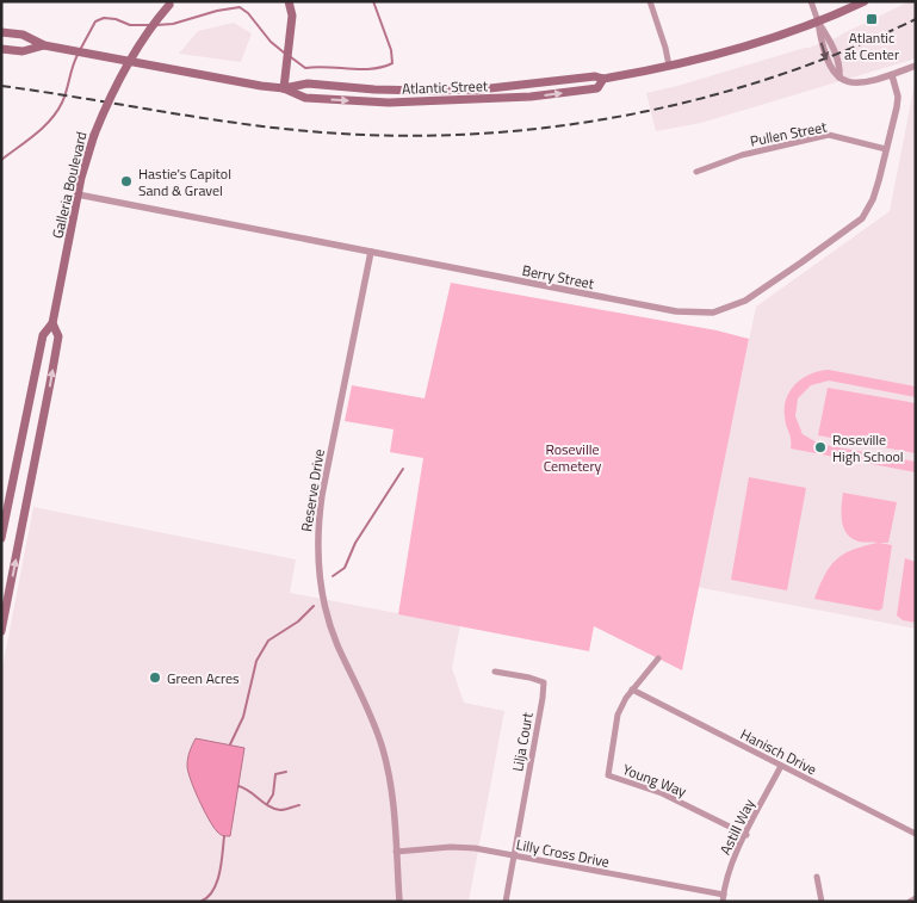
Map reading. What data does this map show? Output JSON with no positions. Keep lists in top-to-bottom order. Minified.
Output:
{"streets":{"main road":["Atlantic Street","Galleria Boulevard"],"street":["Pullen Street","Berry Street","Reserve Drive","Lilja Court","Hanisch Drive","Young Way","Astill Way","Lilly Cross Drive"]},"crossings":[["Pullen Street","Berry Street"],["Galleria Boulevard","Berry Street"],["Berry Street","Reserve Drive"],["Reserve Drive","Lilly Cross Drive"],["Lilja Court","Lilly Cross Drive"],["Hanisch Drive","Young Way"],["Hanisch Drive","Astill Way"],["Young Way","Astill Way"],["Astill Way","Lilly Cross Drive"]],"parks":["Roseville Cemetery"],"places":{"transit":["Atlantic at Center"],"other":["Hastie's Capitol Sand & Gravel","Roseville High School","Green Acres"]}}
